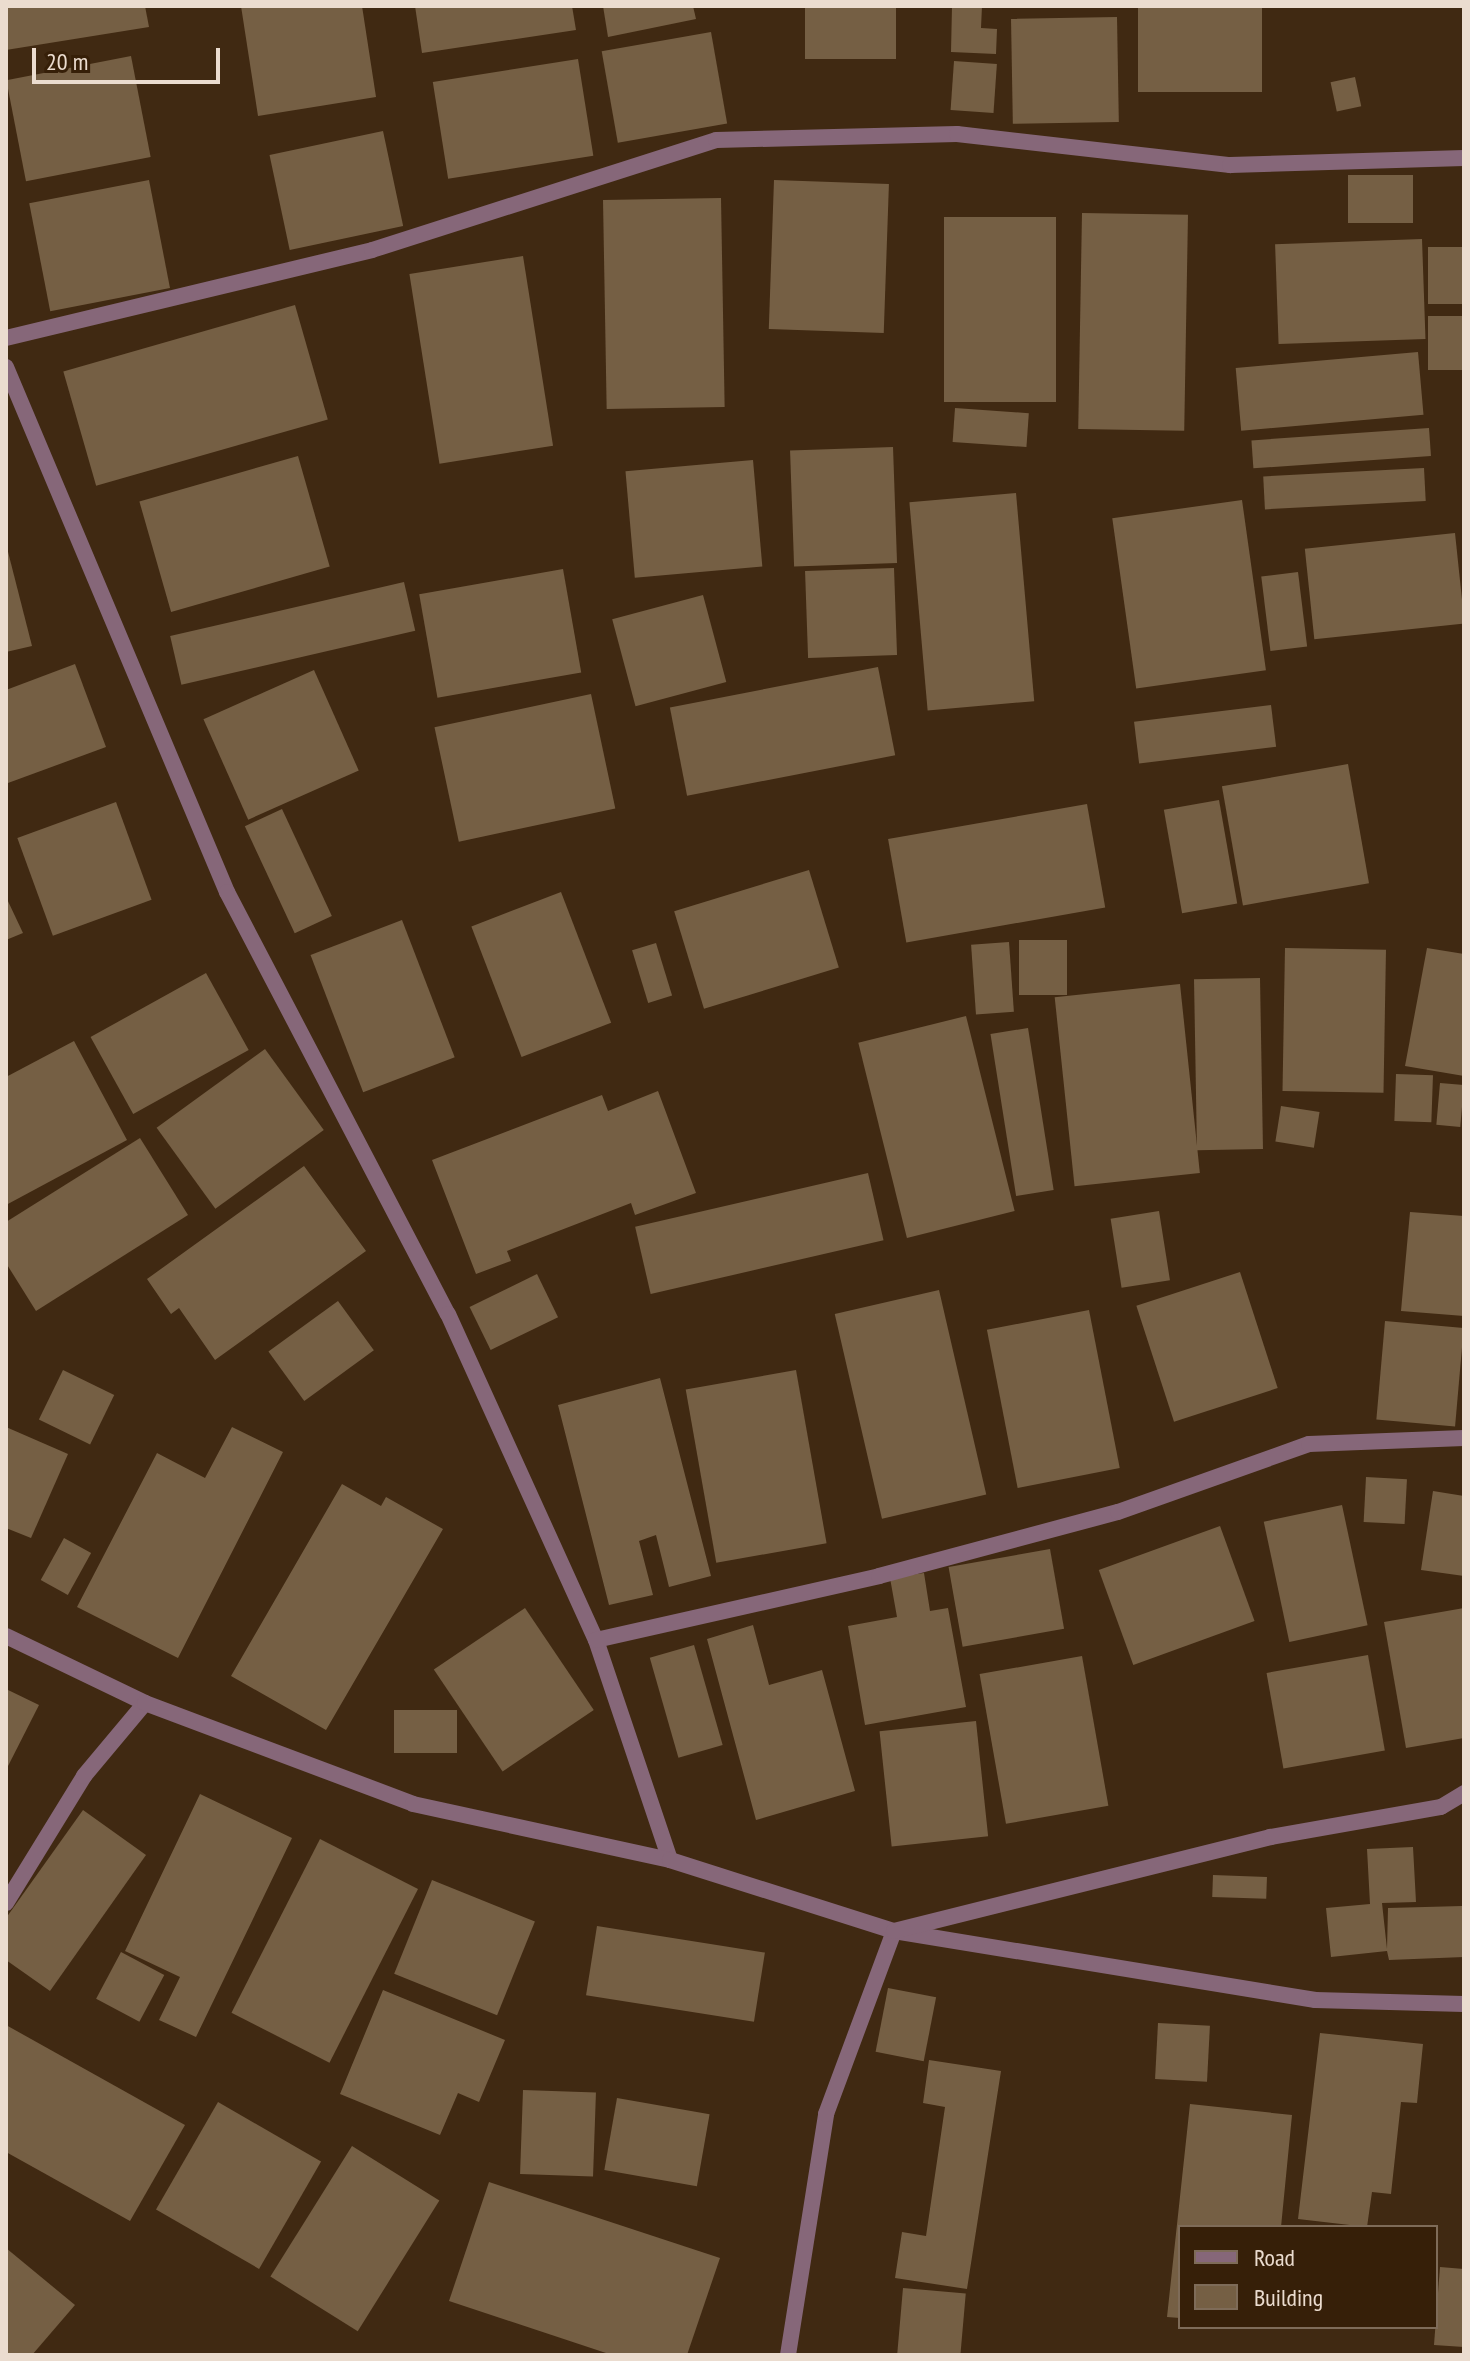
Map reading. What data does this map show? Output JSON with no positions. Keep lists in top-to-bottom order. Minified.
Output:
{"legend":["Road","Building"],"scale_bar":"20 m"}
